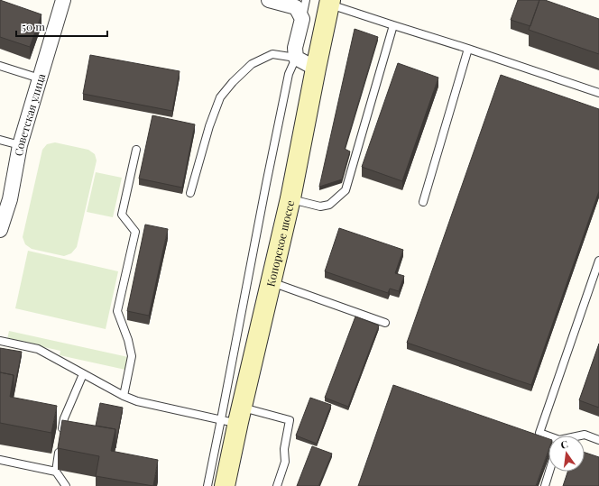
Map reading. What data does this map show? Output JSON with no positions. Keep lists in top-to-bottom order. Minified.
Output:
{"streets":{"main road":["Копорское шоссе"],"street":["Советская улица"]},"scale_bar":"50 m","north":"top"}
